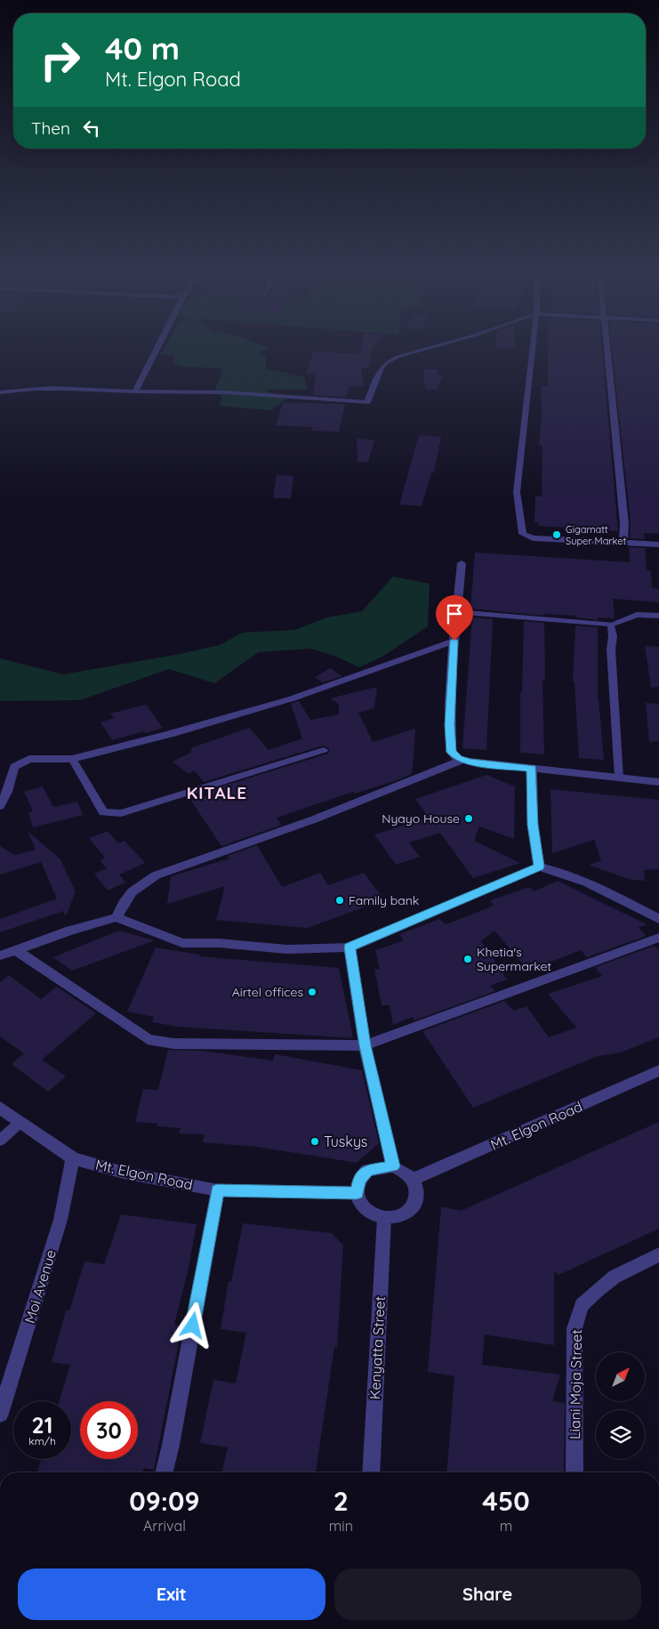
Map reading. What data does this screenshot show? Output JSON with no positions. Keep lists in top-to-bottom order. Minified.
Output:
{"streets":{"street":["Mt. Elgon Road","Moi Avenue","Kenyatta Street","Liani Moja Street"]},"crossings":[["Mt. Elgon Road","Moi Avenue"],["Mt. Elgon Road","Kenyatta Street"]],"districts":["KITALE"],"places":["Gigamatt Super Market","Nyayo House","Family bank","Khetia's Supermarket","Airtel offices","Tuskys"],"north":"top right","page":{"turn":["40 m","Mt. Elgon Road"],"then":"Then","speed":"21 km/h","limit":"30","eta":["09:09","Arrival","2","min","450","m"],"buttons":["Exit","Share"]}}
